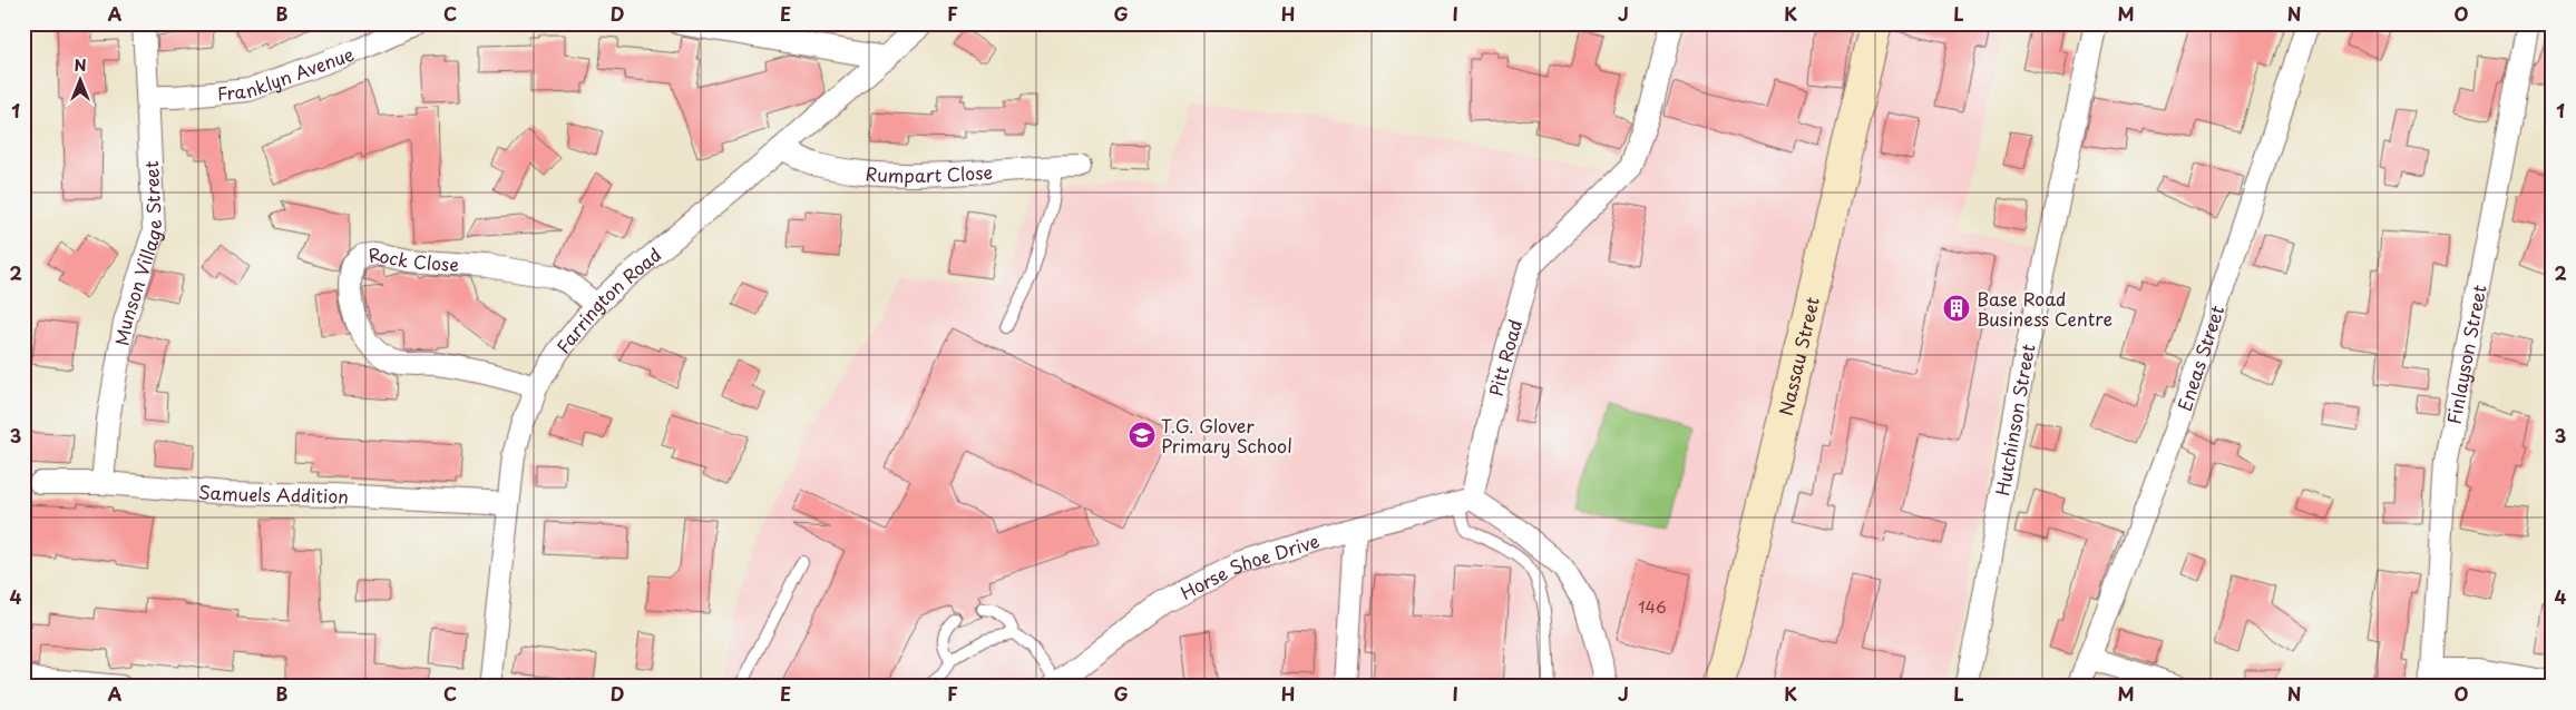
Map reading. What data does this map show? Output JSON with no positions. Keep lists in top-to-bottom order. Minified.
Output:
{"streets":{"main road":["Nassau Street"],"street":["Franklyn Avenue","Rumpart Close","Munson Village Street","Rock Close","Farrington Road","Finlayson Street","Eneas Street","Pitt Road","Hutchinson Street","Samuels Addition","Horse Shoe Drive"]},"crossings":[["Franklyn Avenue","Munson Village Street"],["Rumpart Close","Farrington Road"],["Munson Village Street","Samuels Addition"],["Rock Close","Farrington Road"],["Farrington Road","Samuels Addition"],["Pitt Road","Horse Shoe Drive"]],"places":{"building":["Base Road Business Centre"],"school or university":["T.G. Glover Primary School"]},"house_numbers":["146"],"north":"top","grid":{"columns":["A","B","C","D","E","F","G","H","I","J","K","L","M","N","O"],"rows":["1","2","3","4"]}}
